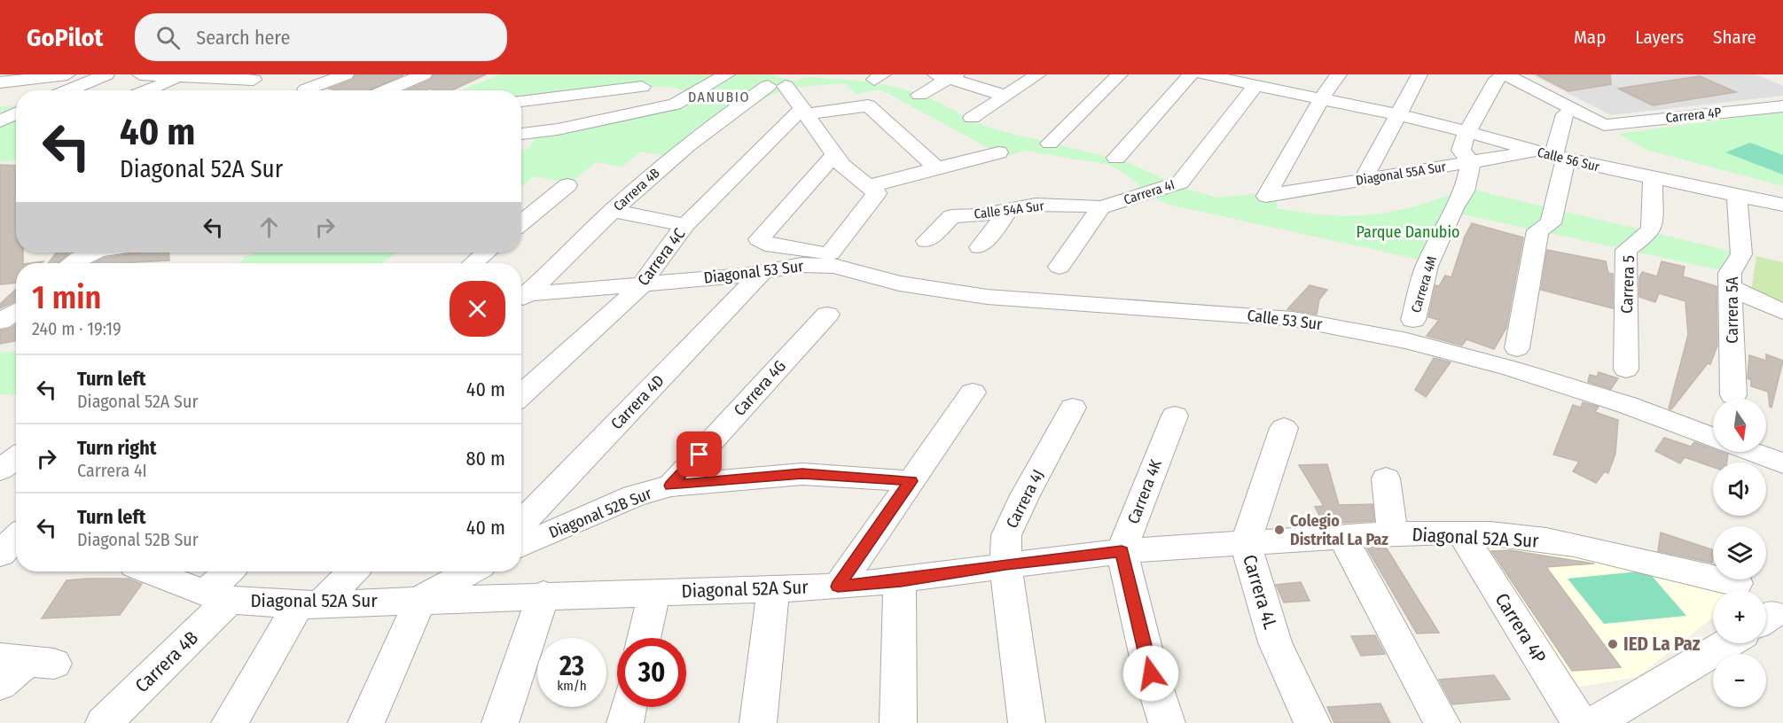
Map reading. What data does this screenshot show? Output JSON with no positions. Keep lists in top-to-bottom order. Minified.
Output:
{"streets":{"street":["Carrera 4P","Calle 56 Sur","Diagonal 55A Sur","Carrera 4B","Carrera 4I","Calle 54A Sur","Carrera 4C","Diagonal 53 Sur","Carrera 4M","Carrera 5","Carrera 5A","Calle 53 Sur","Carrera 4G","Carrera 4D","Carrera 4K","Carrera 4J","Diagonal 52B Sur","Diagonal 52A Sur","Carrera 4L"]},"crossings":[["Carrera 4P","Carrera 4M"],["Carrera 4P","Diagonal 52A Sur"],["Calle 56 Sur","Diagonal 55A Sur"],["Calle 56 Sur","Carrera 4I"],["Calle 56 Sur","Carrera 4M"],["Calle 56 Sur","Carrera 5"],["Calle 56 Sur","Carrera 5A"],["Diagonal 55A Sur","Carrera 4M"],["Carrera 4B","Diagonal 52A Sur"],["Carrera 4I","Calle 54A Sur"],["Carrera 4C","Diagonal 53 Sur"],["Diagonal 53 Sur","Calle 53 Sur"],["Diagonal 53 Sur","Carrera 4D"],["Carrera 4G","Diagonal 52B Sur"],["Carrera 4K","Diagonal 52A Sur"],["Carrera 4J","Diagonal 52A Sur"],["Diagonal 52A Sur","Carrera 4L"]],"districts":["DANUBIO"],"parks":["Parque Danubio"],"places":["Colegio Distrital La Paz","IED La Paz"],"north":"bottom","page":{"header":"GoPilot","search":"Search here","nav":["Map","Layers","Share"],"turn":["40 m","Diagonal 52A Sur"],"heading":["1 min","240 m · 19:19"],"list":[{"name":"Turn left","note":"Diagonal 52A Sur","value":"40 m"},{"name":"Turn right","note":"Carrera 4I","value":"80 m"},{"name":"Turn left","note":"Diagonal 52B Sur","value":"40 m"}],"map_buttons":["+","−"],"speed":"23 km/h","limit":"30"}}
